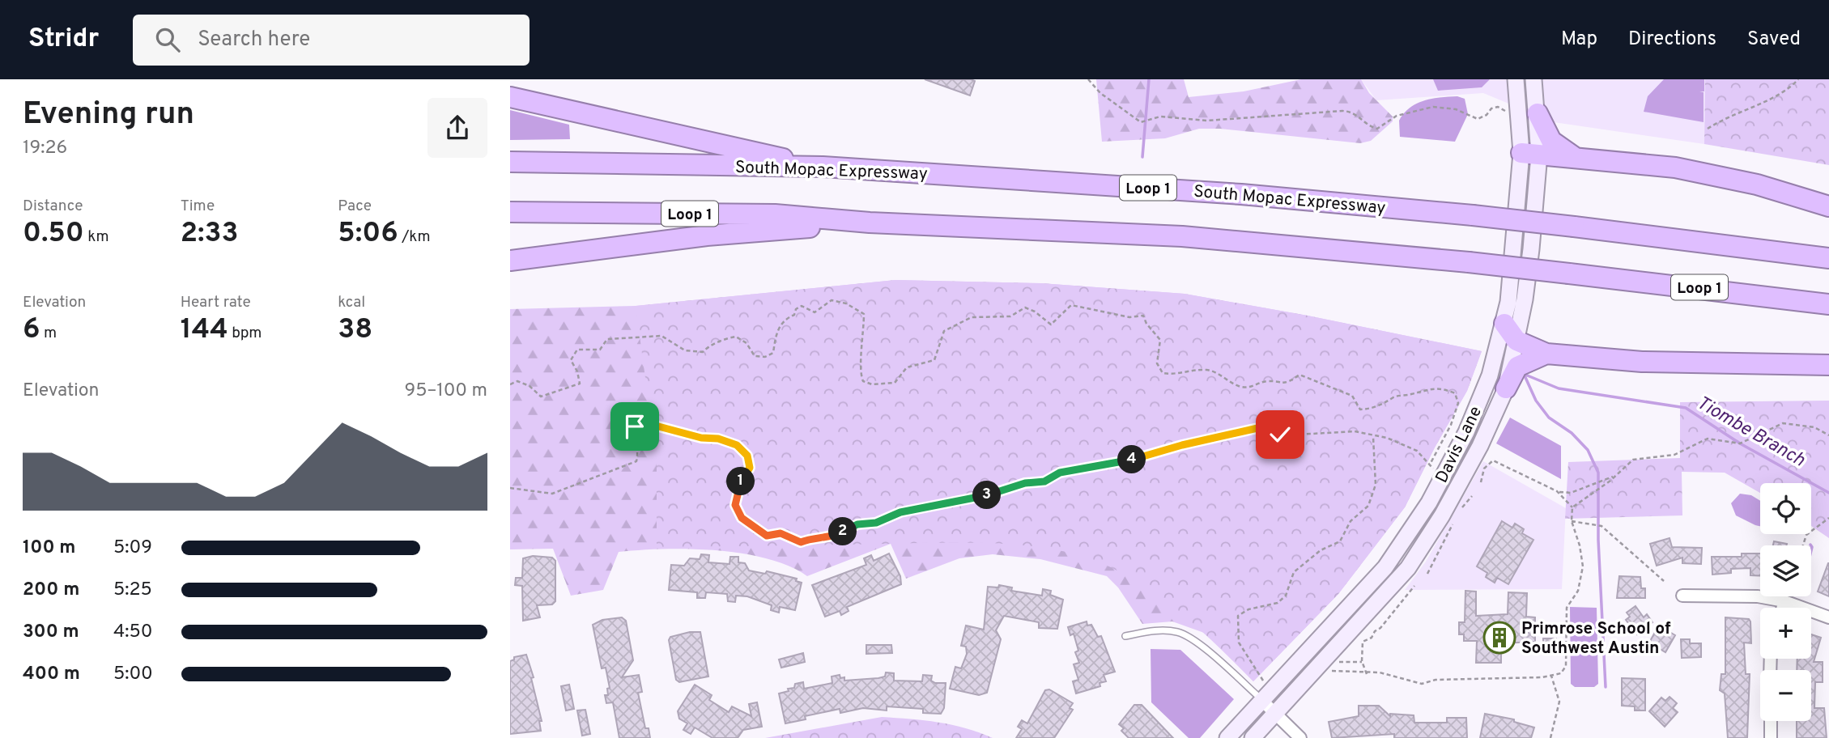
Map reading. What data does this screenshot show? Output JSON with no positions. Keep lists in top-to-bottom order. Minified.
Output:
{"streets":{"highway":["South Mopac Expressway","Loop 1"],"main road":["Davis Lane"]},"water":["Tiombe Branch"],"places":{"building":["Primrose School of Southwest Austin"]},"page":{"header":"Stridr","search":"Search here","nav":["Map","Directions","Saved"],"heading":["Evening run","19:26"],"stats":[["Distance","0.50 km"],["Time","2:33"],["Pace","5:06 /km"],["Elevation","6 m"],["Heart rate","144 bpm"],["kcal","38"]],"chart":["Elevation","95–100 m"],"pins":["4","1","3","2"],"map_buttons":["+","−"],"list":[{"name":"100 m","note":"5:09"},{"name":"200 m","note":"5:25"},{"name":"300 m","note":"4:50"},{"name":"400 m","note":"5:00"}]}}
